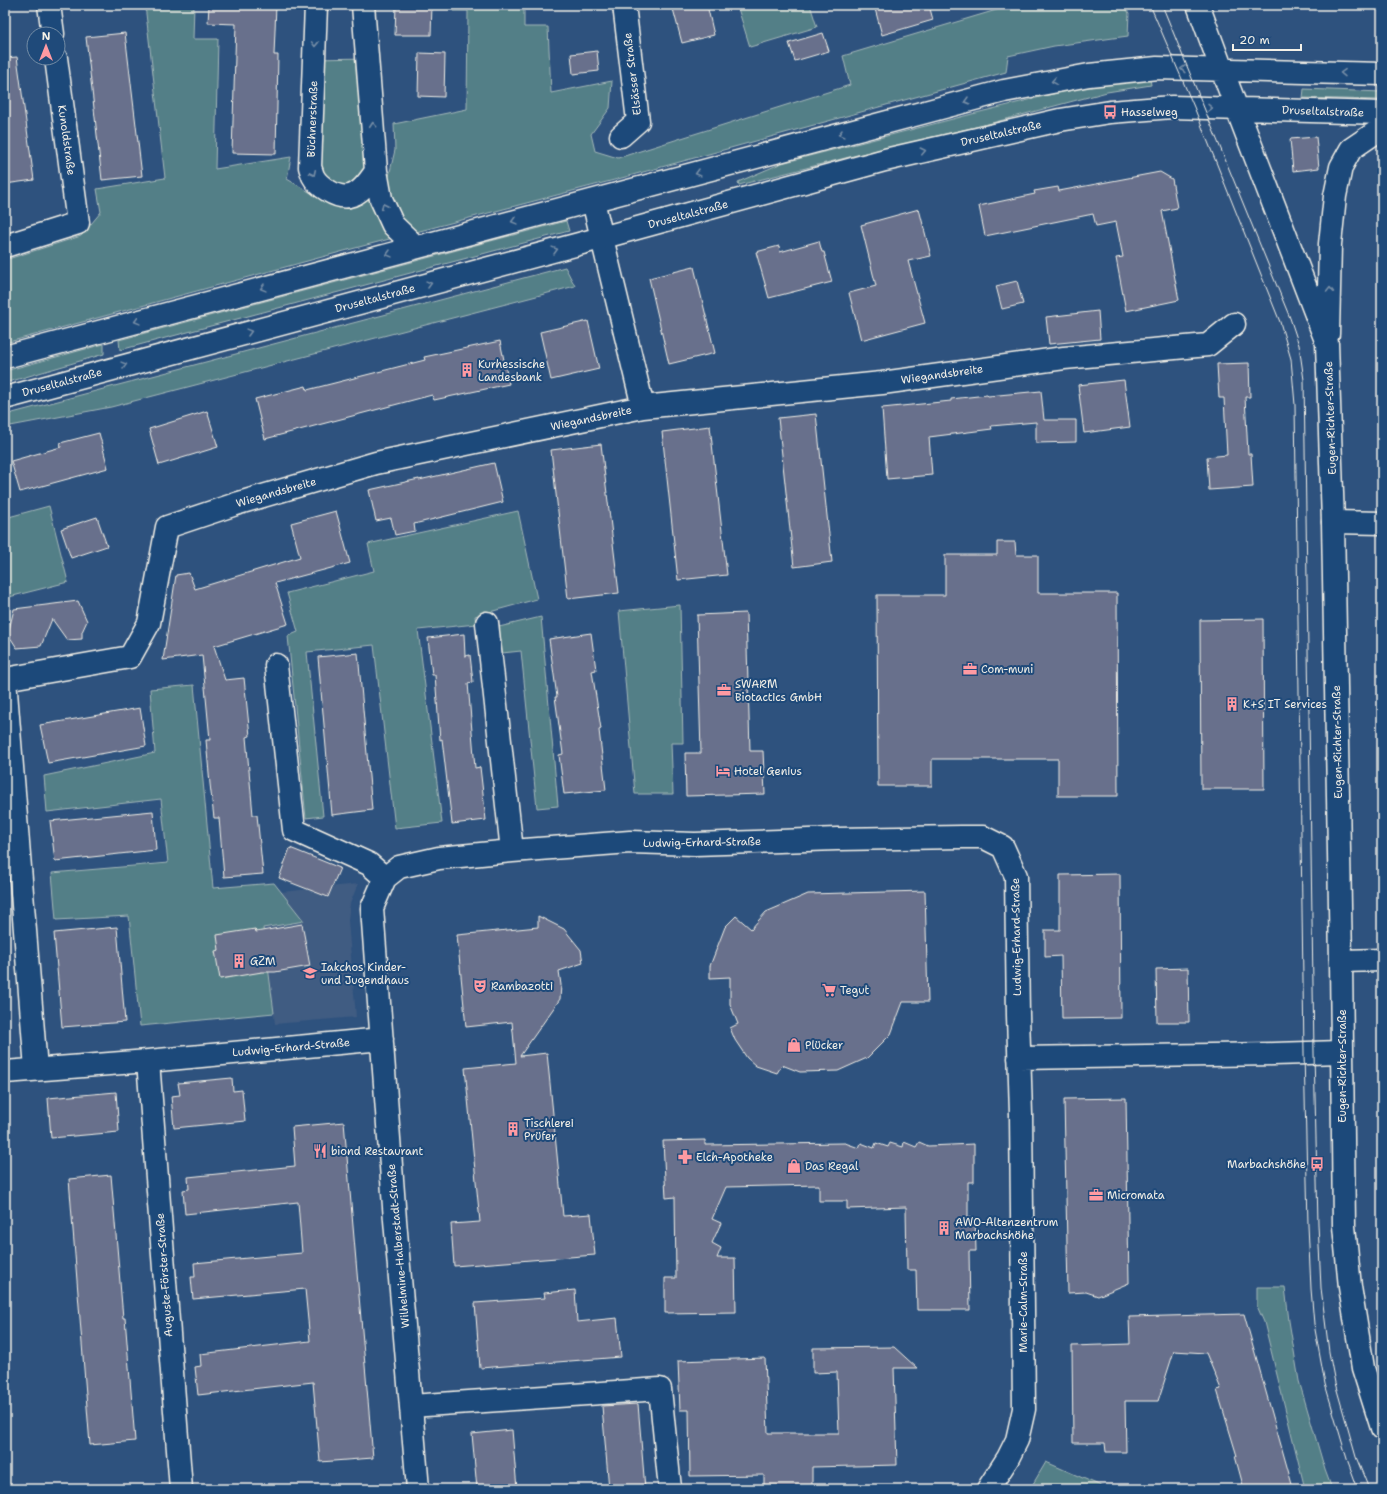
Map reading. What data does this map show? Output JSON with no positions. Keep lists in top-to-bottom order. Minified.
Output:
{"streets":{"street":["Elsässer Straße","Druseltalstraße","Büchnerstraße","Kunoldstraße","Wiegandsbreite","Eugen-Richter-Straße","Ludwig-Erhard-Straße","Wilhelmine-Halberstadt-Straße","Auguste-Förster-Straße","Marie-Calm-Straße"]},"crossings":[["Druseltalstraße","Wiegandsbreite"],["Druseltalstraße","Eugen-Richter-Straße"],["Ludwig-Erhard-Straße","Wilhelmine-Halberstadt-Straße"],["Ludwig-Erhard-Straße","Auguste-Förster-Straße"],["Ludwig-Erhard-Straße","Marie-Calm-Straße"]],"places":{"bus stop":["Hasselweg","Marbachshöhe"],"building":["Kurhessische Landesbank","K+S IT Services","GZM","Tischlerei Prüfer","AWO-Altenzentrum Marbachshöhe"],"office":["Com-muni","SWARM Biotactics GmbH","Micromata"],"hotel":["Hotel Genius"],"school or university":["Iakchos Kinder- und Jugendhaus"],"theatre":["Rambazotti"],"supermarket":["Tegut"],"shop":["Plücker","Das Regal"],"restaurant":["biond Restaurant"],"pharmacy":["Elch-Apotheke"]},"scale_bar":"20 m","north":"top"}
